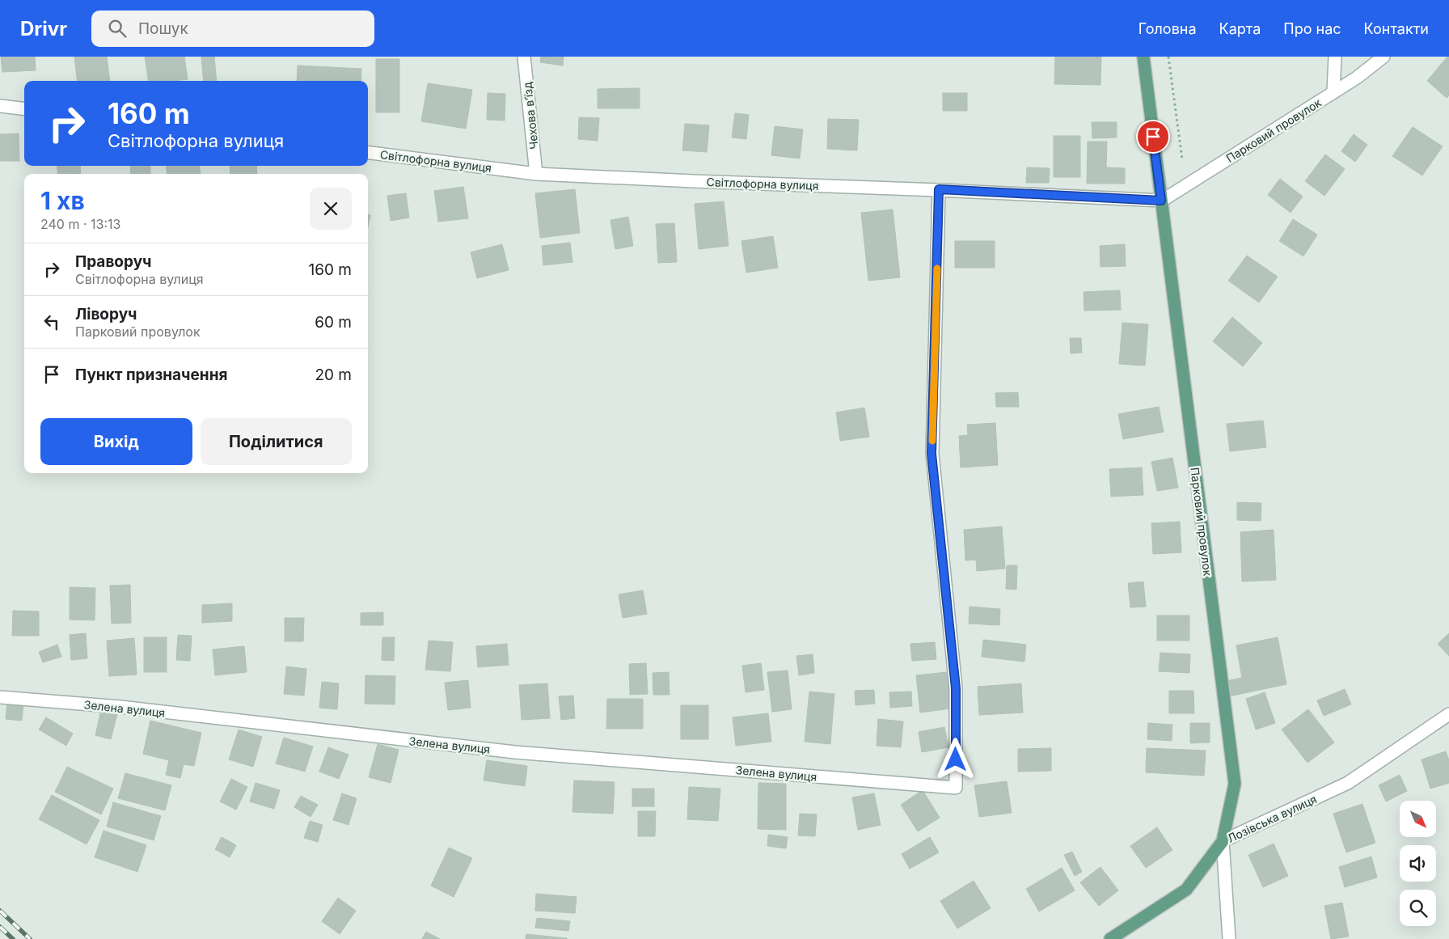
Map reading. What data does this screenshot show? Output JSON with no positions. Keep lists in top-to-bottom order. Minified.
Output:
{"streets":{"main road":["Парковий провулок","Лозівська вулиця"],"street":["Чехова в’їзд","Світлофорна вулиця","Зелена вулиця"]},"crossings":[["Чехова в’їзд","Світлофорна вулиця"],["Парковий провулок","Світлофорна вулиця"],["Парковий провулок","Лозівська вулиця"],["Світлофорна вулиця","Зелена вулиця"]],"north":"bottom right","page":{"header":"Drivr","search":"Пошук","nav":["Головна","Карта","Про нас","Контакти"],"turn":["160 m","Світлофорна вулиця"],"heading":["1 хв","240 m · 13:13"],"list":[{"name":"Праворуч","note":"Світлофорна вулиця","value":"160 m"},{"name":"Ліворуч","note":"Парковий провулок","value":"60 m"},{"name":"Пункт призначення","value":"20 m"}],"buttons":["Вихід","Поділитися"]}}
